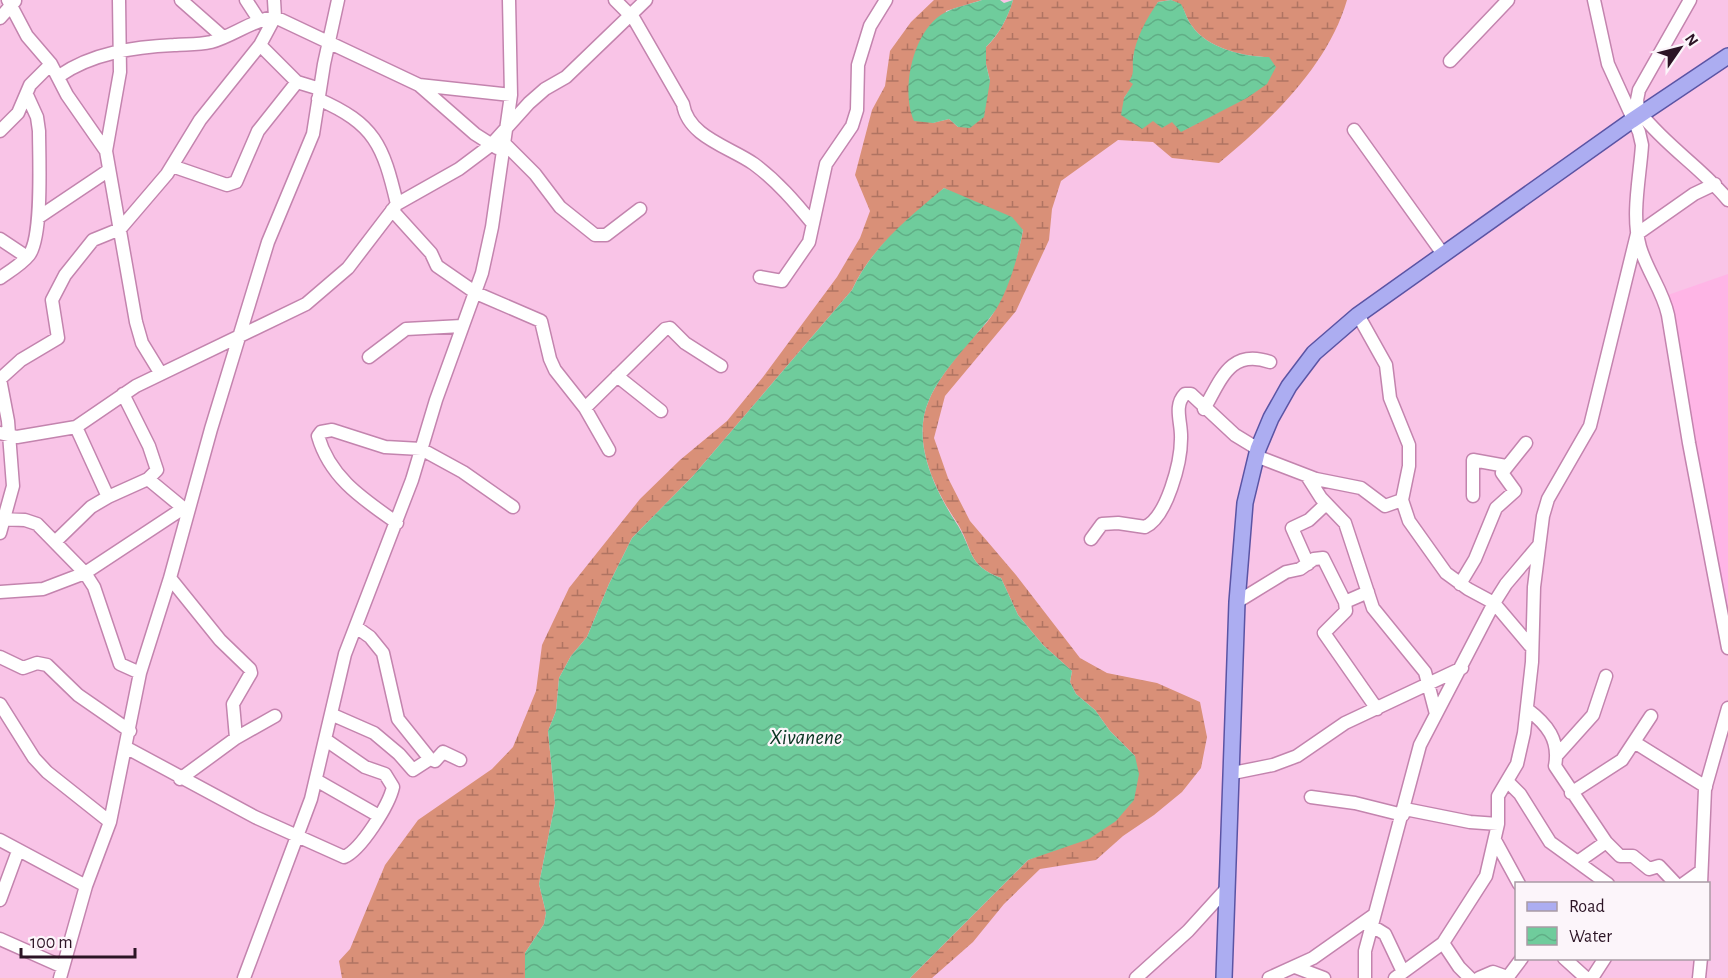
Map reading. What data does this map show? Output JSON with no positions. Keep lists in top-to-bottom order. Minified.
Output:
{"water":["Xivanene"],"legend":["Road","Water"],"scale_bar":"100 m","north":"top right"}
